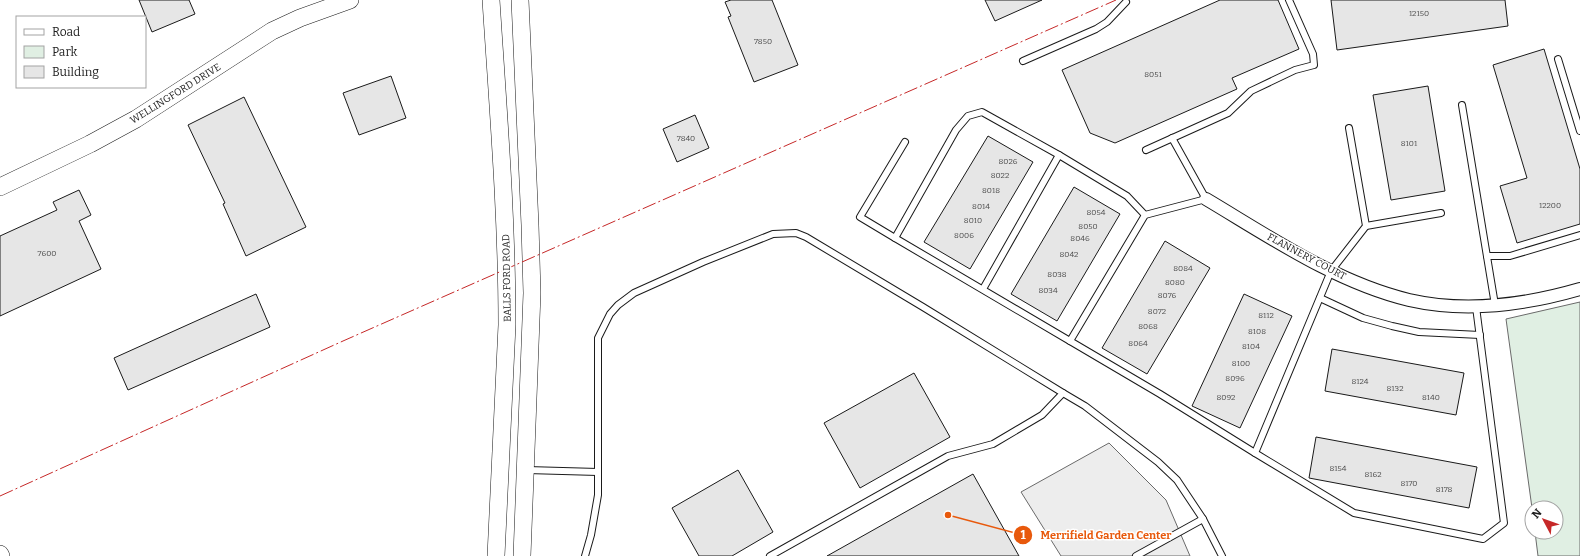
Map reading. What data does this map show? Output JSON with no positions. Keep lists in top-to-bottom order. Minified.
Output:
{"streets":{"main road":["WELLINGFORD DRIVE","BALLS FORD ROAD"],"street":["FLANNERY COURT"]},"places":["Merrifield Garden Center"],"house_numbers":["12150","7850","8051","7840","8101","8026","8022","8018","12200","8014","8054","8010","8050","8006","8046","7600","8042","8084","8038","8080","8034","8076","8072","8112","8068","8108","8064","8104","8100","8096","8124","8132","8092","8140","8154","8162","8170","8178"],"legend":["Road","Park","Building"],"north":"top left"}
